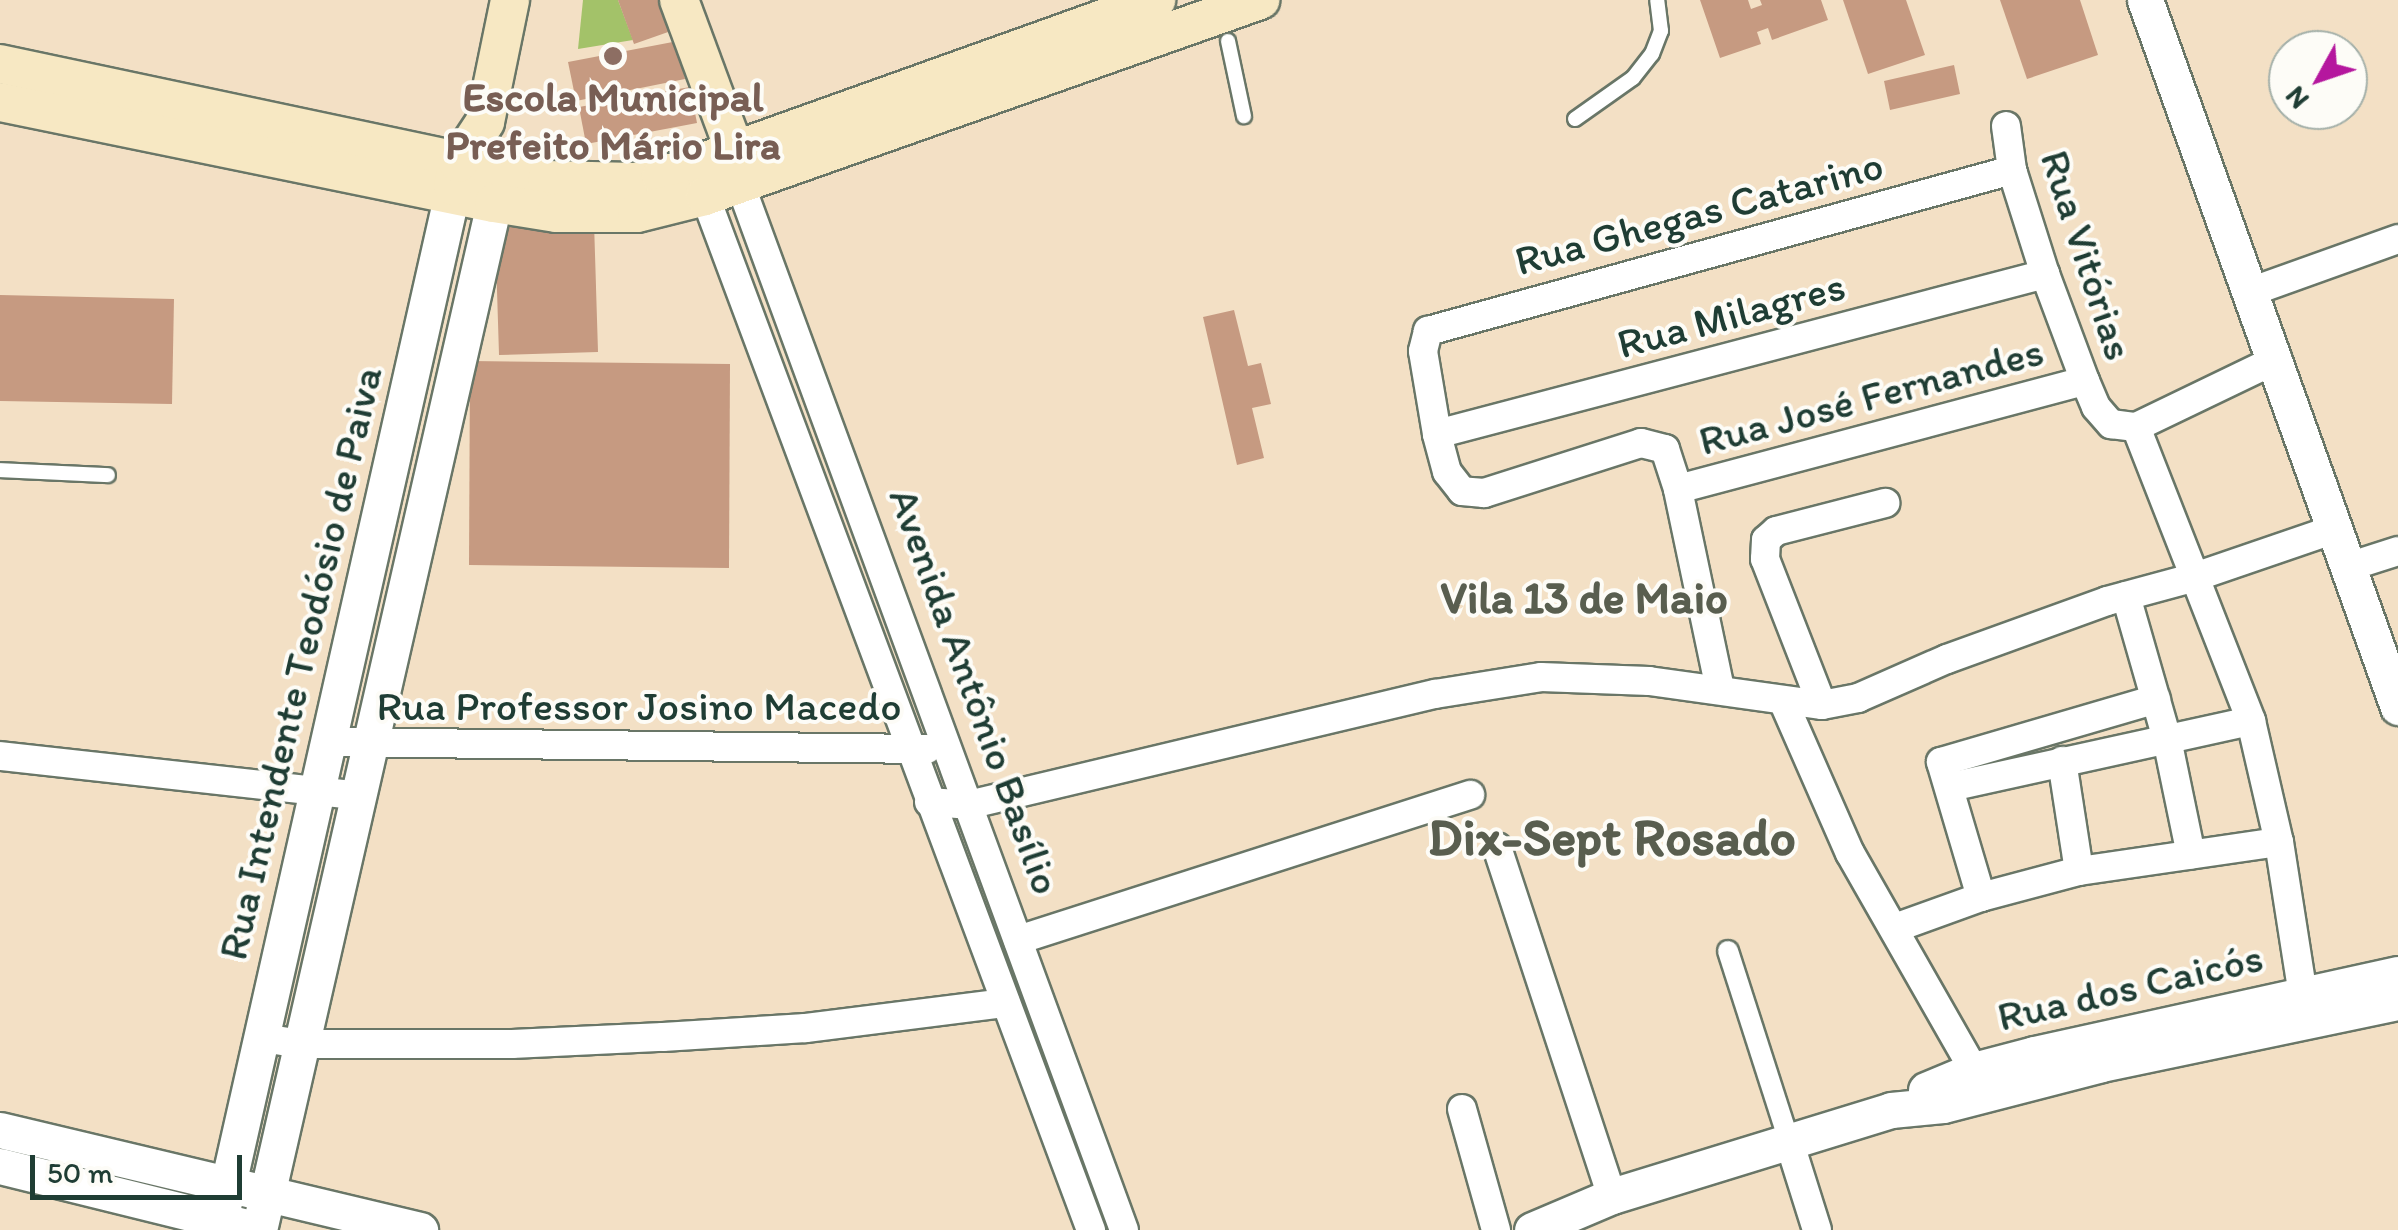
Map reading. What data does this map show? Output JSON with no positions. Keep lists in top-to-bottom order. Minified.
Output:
{"streets":{"main road":["Rua Intendente Teodósio de Paiva","Avenida Antônio Basílio"],"street":["Rua Ghegas Catarino","Rua Vitórias","Rua Milagres","Rua José Fernandes","Rua Professor Josino Macedo","Rua dos Caicós"]},"crossings":[["Rua Ghegas Catarino","Rua Vitórias"],["Rua Ghegas Catarino","Rua Milagres"],["Rua Vitórias","Rua Milagres"],["Rua Vitórias","Rua José Fernandes"],["Rua Intendente Teodósio de Paiva","Rua Professor Josino Macedo"],["Avenida Antônio Basílio","Rua Professor Josino Macedo"]],"districts":["Vila 13 de Maio","Dix-Sept Rosado"],"places":["Escola Municipal Prefeito Mário Lira"],"scale_bar":"50 m","north":"bottom left"}
